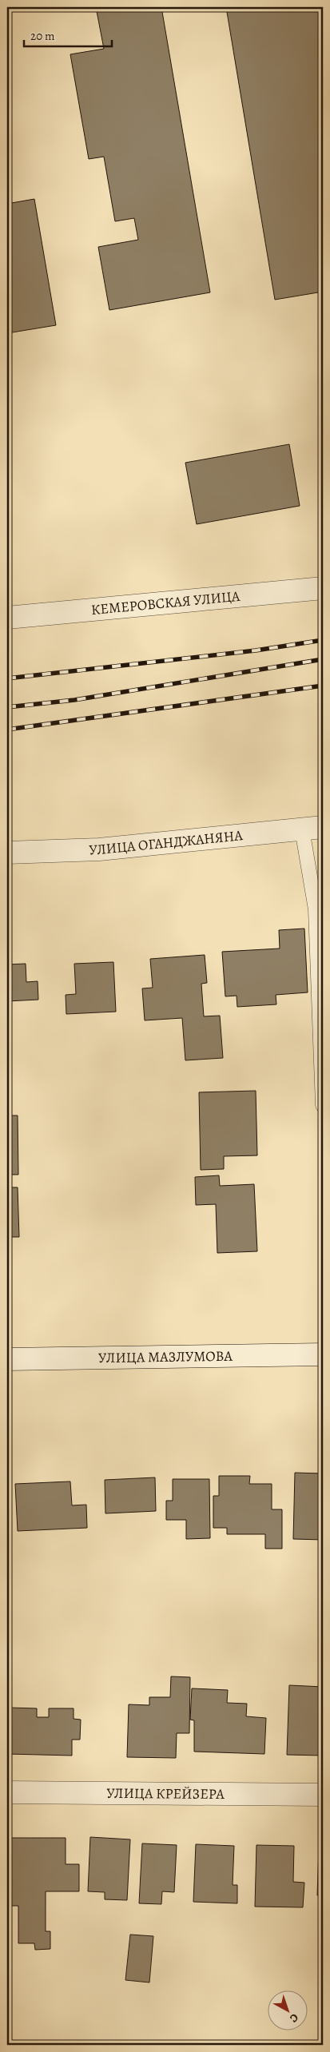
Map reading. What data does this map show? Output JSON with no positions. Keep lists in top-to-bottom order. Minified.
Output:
{"streets":{"street":["КЕМЕРОВСКАЯ УЛИЦА","УЛИЦА ОГАНДЖАНЯНА","УЛИЦА МАЗЛУМОВА","УЛИЦА КРЕЙЗЕРА"]},"scale_bar":"20 m","north":"bottom right"}
